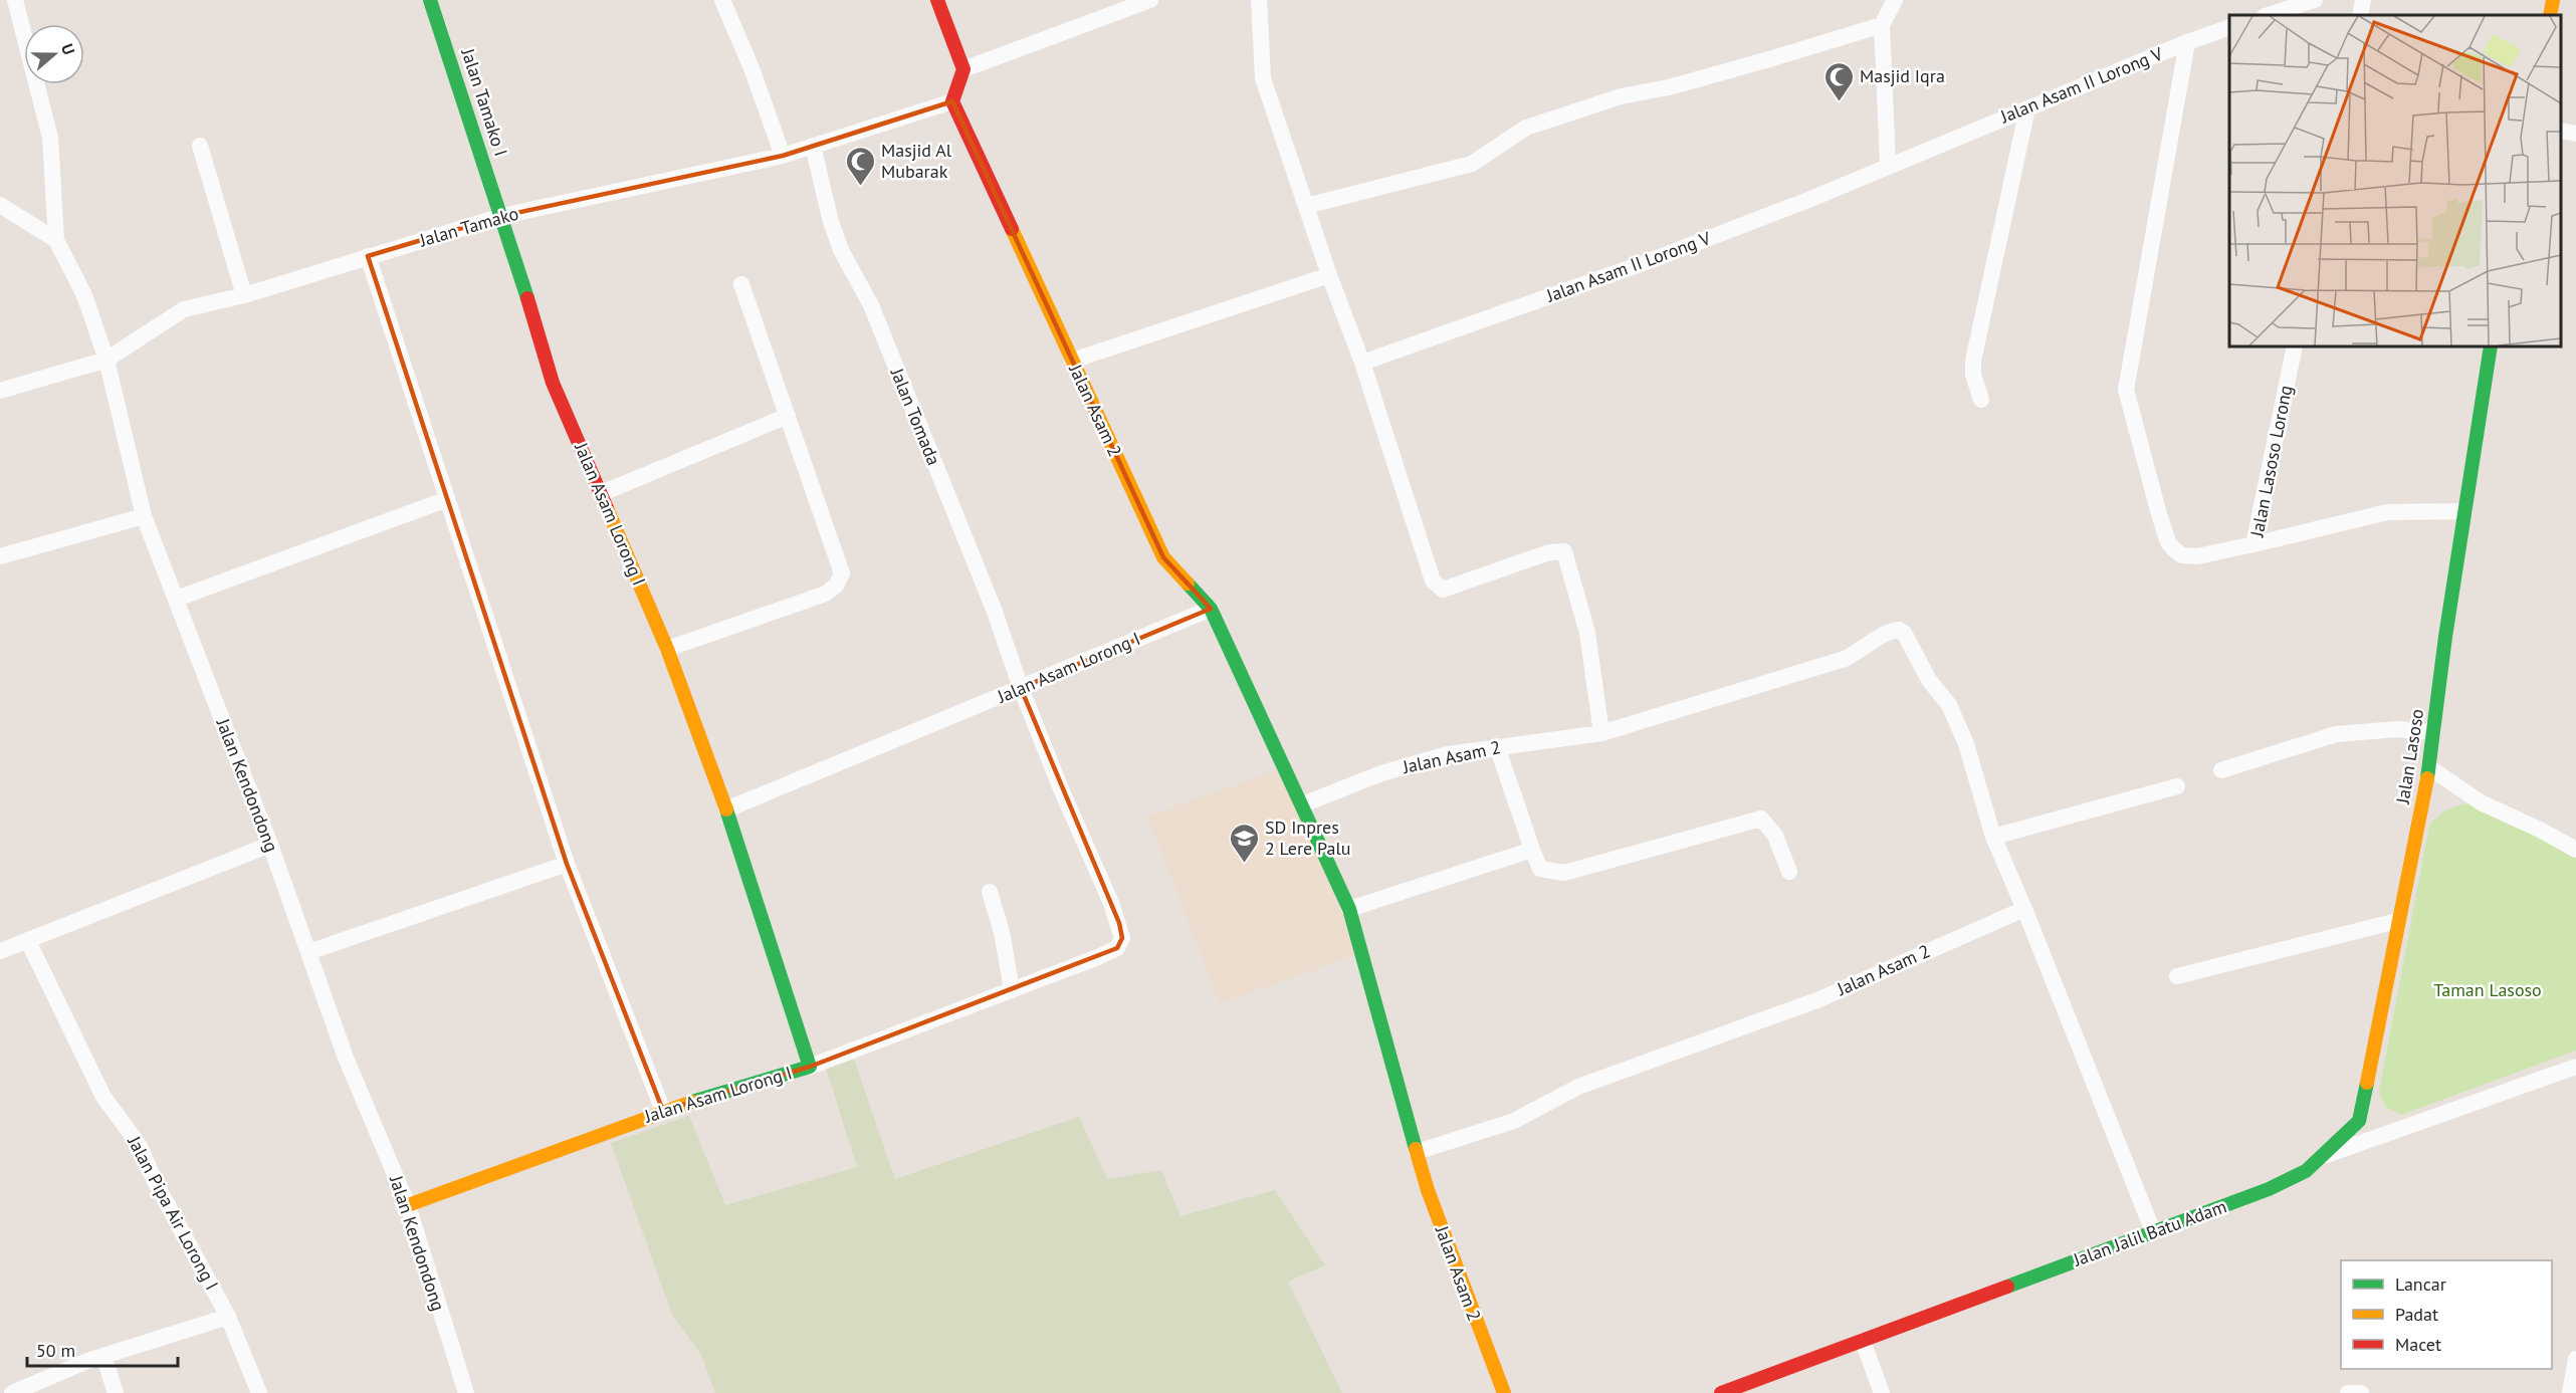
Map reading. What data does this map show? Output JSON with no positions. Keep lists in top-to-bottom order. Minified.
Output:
{"streets":{"street":["Jalan Asam II Lorong V","Jalan Tamako I","Jalan Tamako","Jalan Asam 2","Jalan Tomada","Jalan Lasoso Lorong","Jalan Asam Lorong I","Jalan Lasoso","Jalan Kendondong","Jalan Pipa Air Lorong I","Jalan Jalil Batu Adam"]},"crossings":[["Jalan Tamako I","Jalan Tamako"],["Jalan Tamako I","Jalan Asam Lorong I"],["Jalan Tamako","Jalan Asam 2"],["Jalan Tamako","Jalan Tomada"],["Jalan Tamako","Jalan Asam Lorong I"],["Jalan Tamako","Jalan Kendondong"],["Jalan Asam 2","Jalan Asam Lorong I"],["Jalan Tomada","Jalan Asam Lorong I"],["Jalan Lasoso Lorong","Jalan Lasoso"],["Jalan Asam Lorong I","Jalan Kendondong"],["Jalan Lasoso","Jalan Jalil Batu Adam"]],"parks":["Taman Lasoso"],"places":{"mosque":["Masjid Iqra","Masjid Al Mubarak"],"school or university":["SD Inpres 2 Lere Palu"]},"legend":["Lancar","Padat","Macet"],"scale_bar":"50 m","north":"right"}
